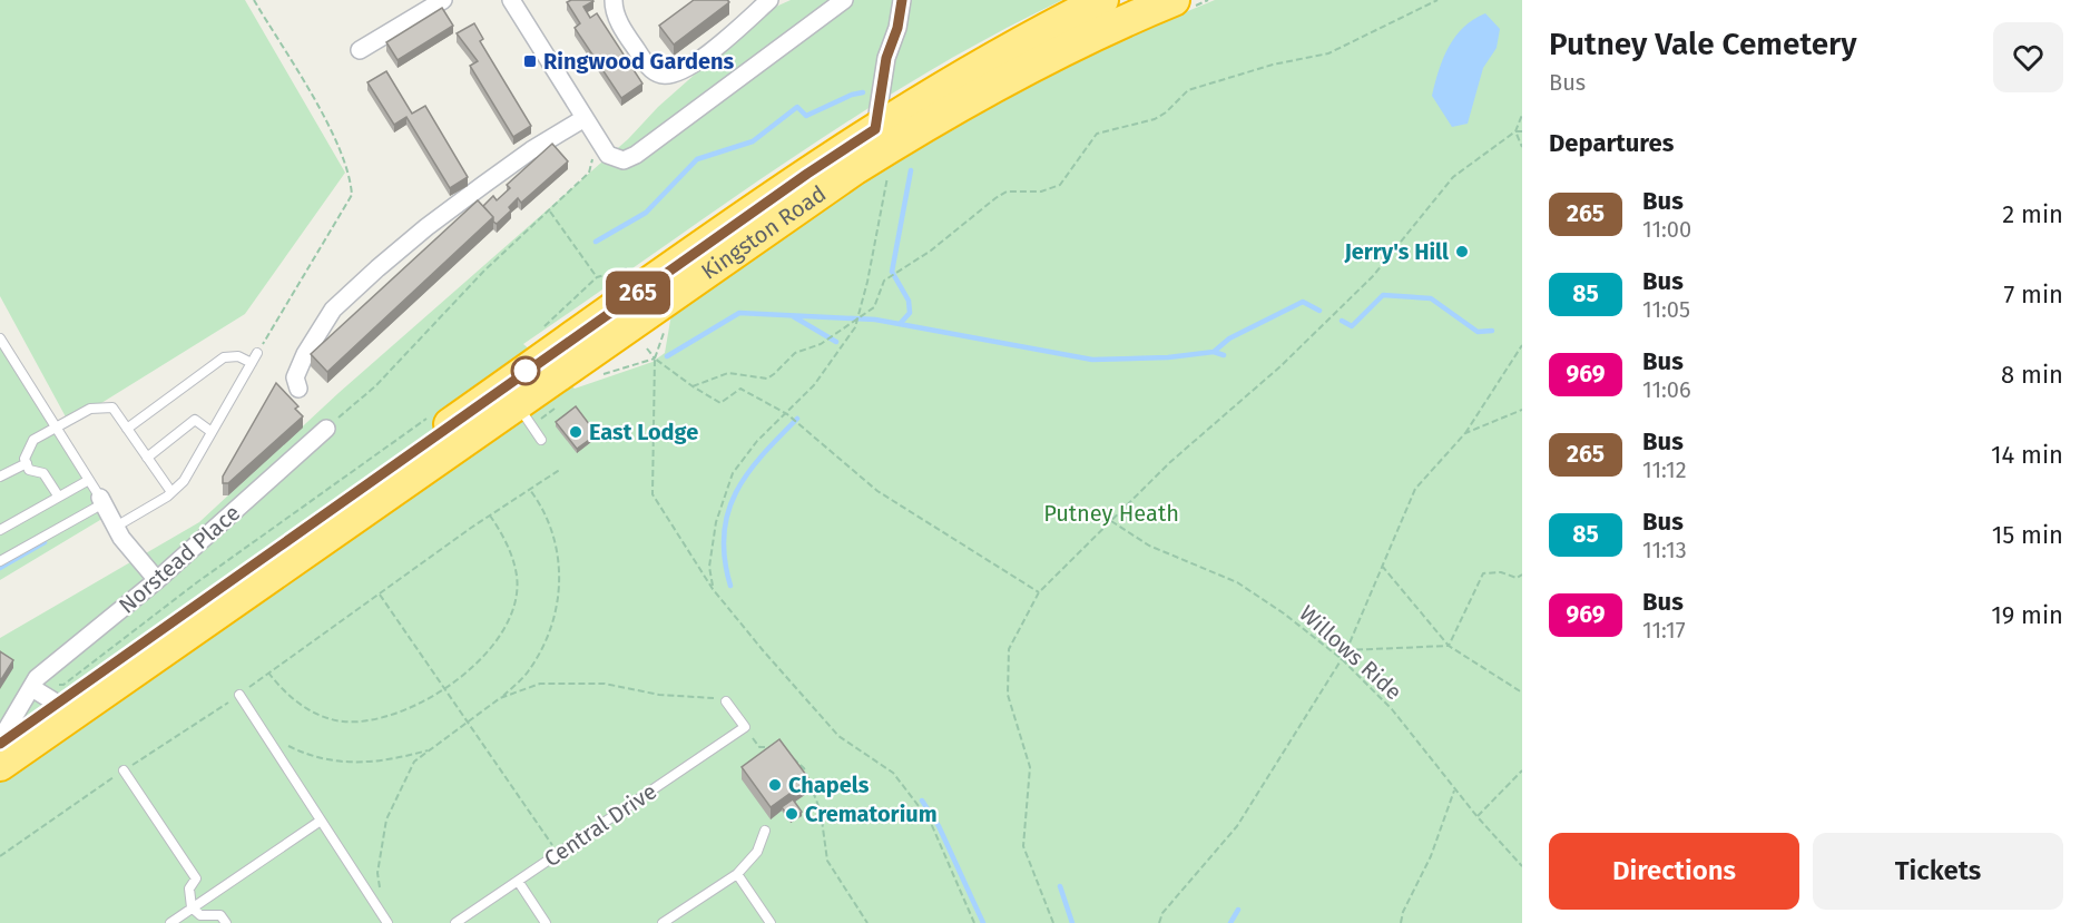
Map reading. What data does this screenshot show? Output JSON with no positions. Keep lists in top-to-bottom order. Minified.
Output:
{"streets":{"highway":["Kingston Road"],"street":["Norstead Place"],"lane":["Central Drive"],"path":["Willows Ride"]},"crossings":[["Kingston Road","Norstead Place"]],"parks":["Putney Heath"],"places":{"transit":["Ringwood Gardens"],"other":["Jerry's Hill","East Lodge","Chapels","Crematorium"]},"lines":["bus line 265"],"page":{"on_map":"265","heading":[["Putney Vale Cemetery","Bus"],"Departures"],"list":[{"mark":"265","name":"Bus","note":"11:00","value":"2 min"},{"mark":"85","name":"Bus","note":"11:05","value":"7 min"},{"mark":"969","name":"Bus","note":"11:06","value":"8 min"},{"mark":"265","name":"Bus","note":"11:12","value":"14 min"},{"mark":"85","name":"Bus","note":"11:13","value":"15 min"},{"mark":"969","name":"Bus","note":"11:17","value":"19 min"}],"buttons":["Directions","Tickets"]}}
